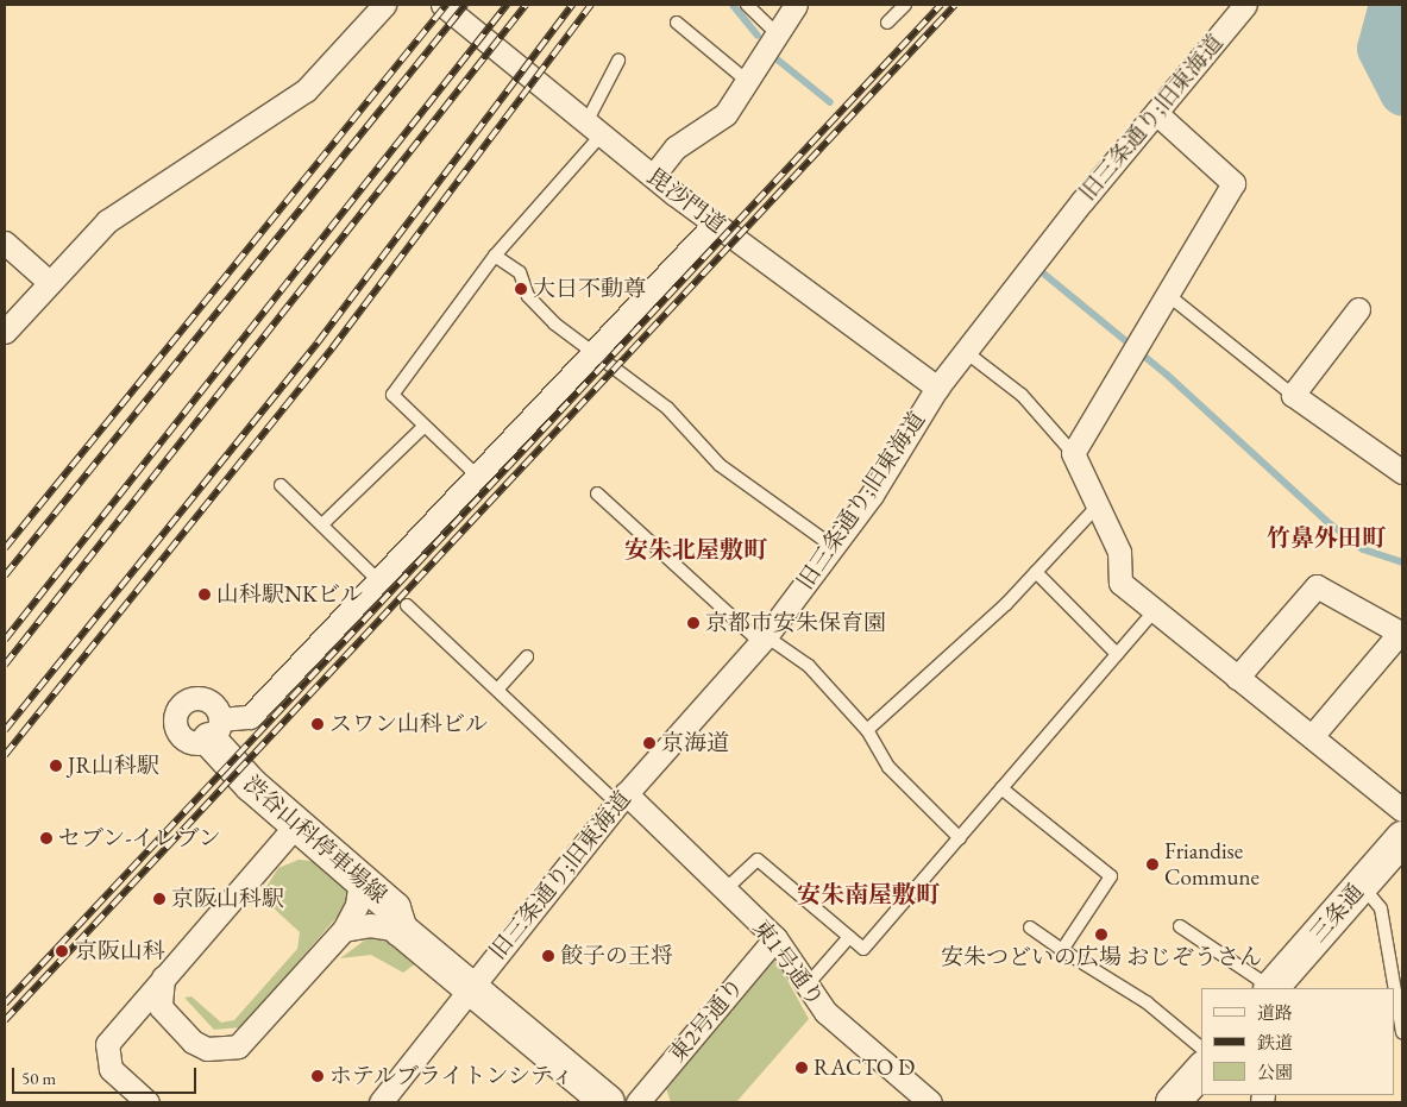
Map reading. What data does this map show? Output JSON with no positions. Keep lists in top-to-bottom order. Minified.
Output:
{"streets":{"main road":["渋谷山科停車場線","三条通"],"street":["旧三条通り;旧東海道","毘沙門道","東1号通り","東2号通り"]},"crossings":[["旧三条通り;旧東海道","毘沙門道"],["旧三条通り;旧東海道","渋谷山科停車場線"],["旧三条通り;旧東海道","東1号通り"],["東1号通り","東2号通り"]],"districts":["竹鼻外田町","安朱北屋敷町","安朱南屋敷町"],"places":["大日不動尊","山科駅NKビル","京都市安朱保育園","スワン山科ビル","京海道","JR山科駅","セブン-イレブン","Friandise Commune","京阪山科駅","安朱つどいの広場 おじぞうさん","京阪山科","餃子の王将","RACTO D","ホテルブライトンシティ"],"legend":["道路","鉄道","公園"],"scale_bar":"50 m"}
